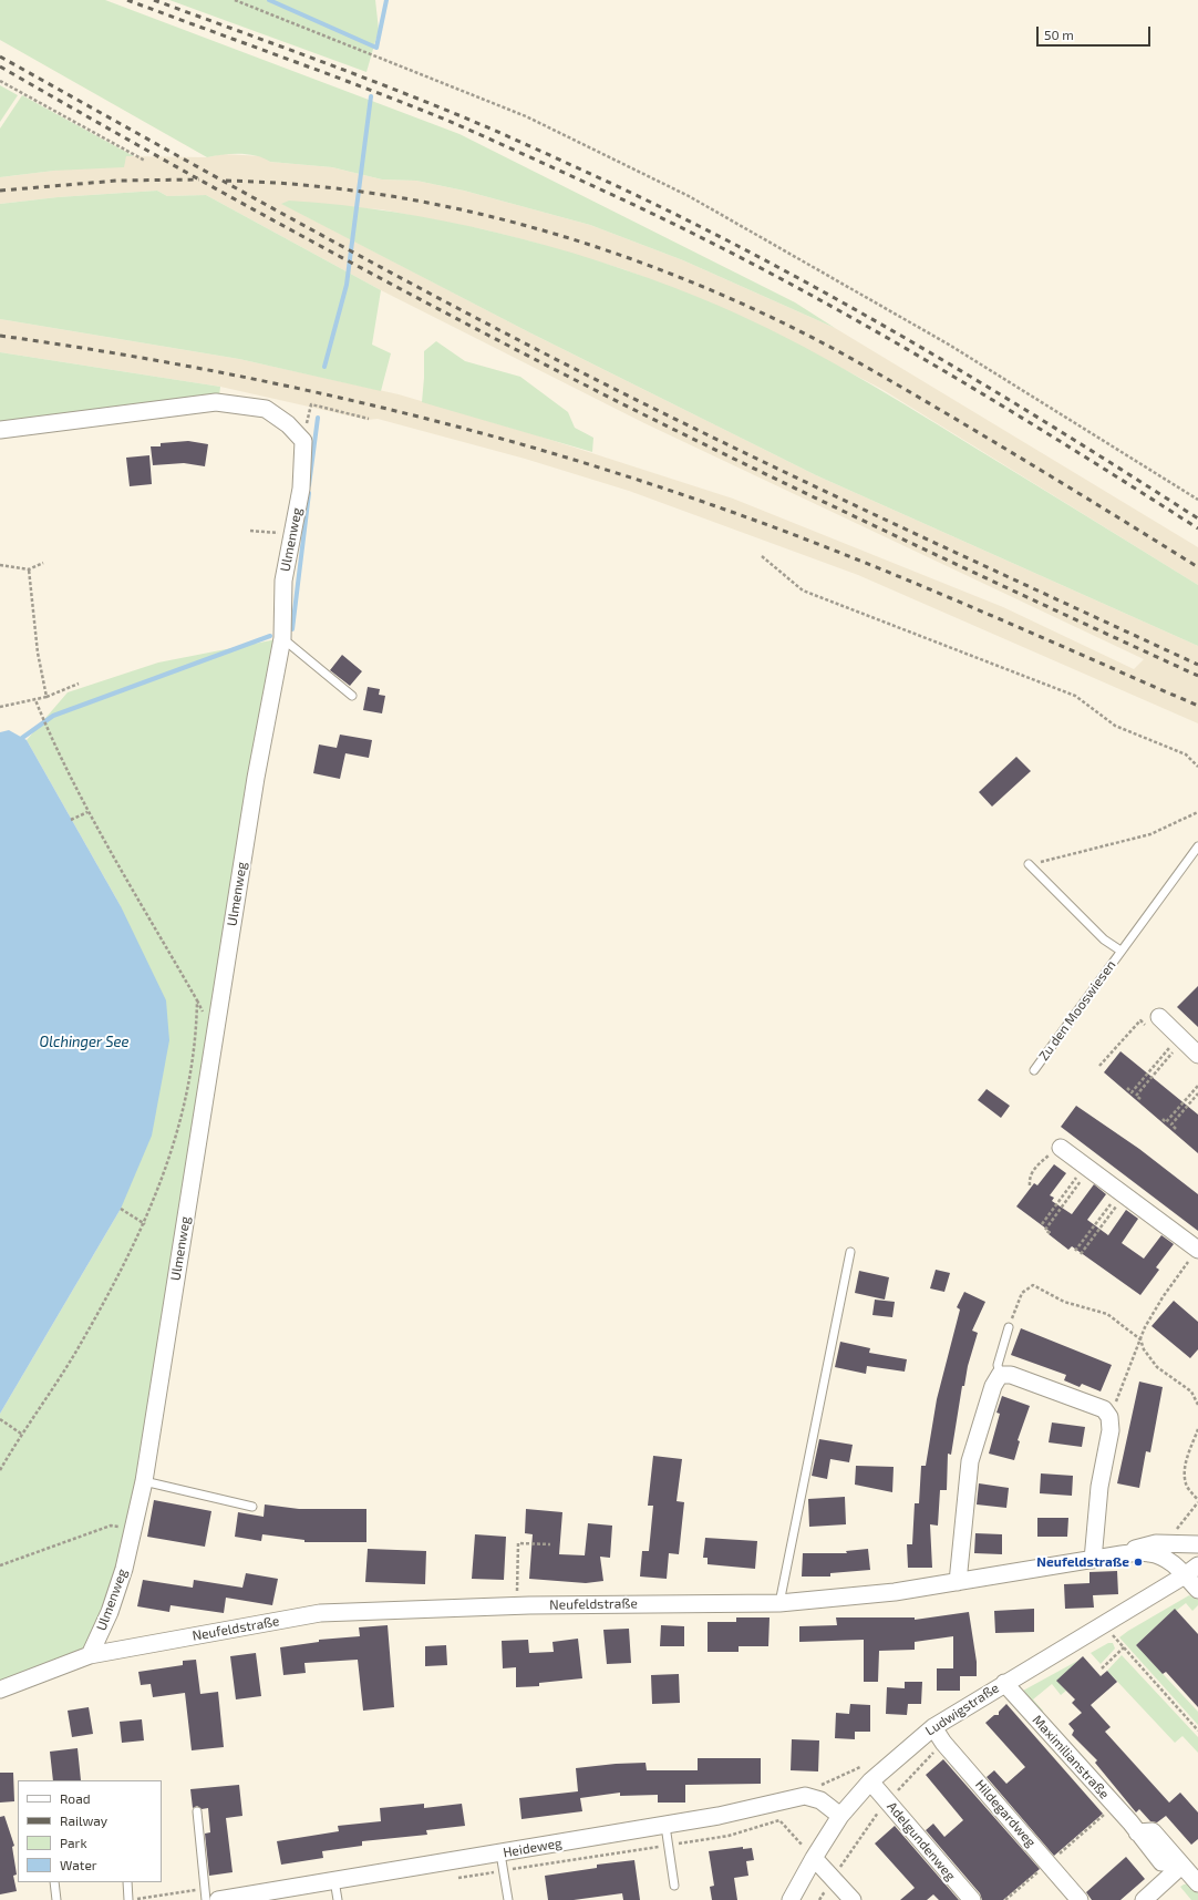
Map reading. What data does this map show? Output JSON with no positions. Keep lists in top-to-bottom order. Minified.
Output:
{"streets":{"street":["Ulmenweg","Neufeldstraße","Ludwigstraße","Maximilianstraße","Hildegardweg","Adelgundenweg","Heideweg"],"lane":["Zu den Mooswiesen"]},"crossings":[["Ulmenweg","Neufeldstraße"],["Neufeldstraße","Ludwigstraße"],["Ludwigstraße","Maximilianstraße"],["Ludwigstraße","Hildegardweg"],["Ludwigstraße","Adelgundenweg"],["Ludwigstraße","Heideweg"]],"water":["Olchinger See"],"places":["Neufeldstraße"],"legend":["Road","Railway","Park","Water"],"scale_bar":"50 m"}
